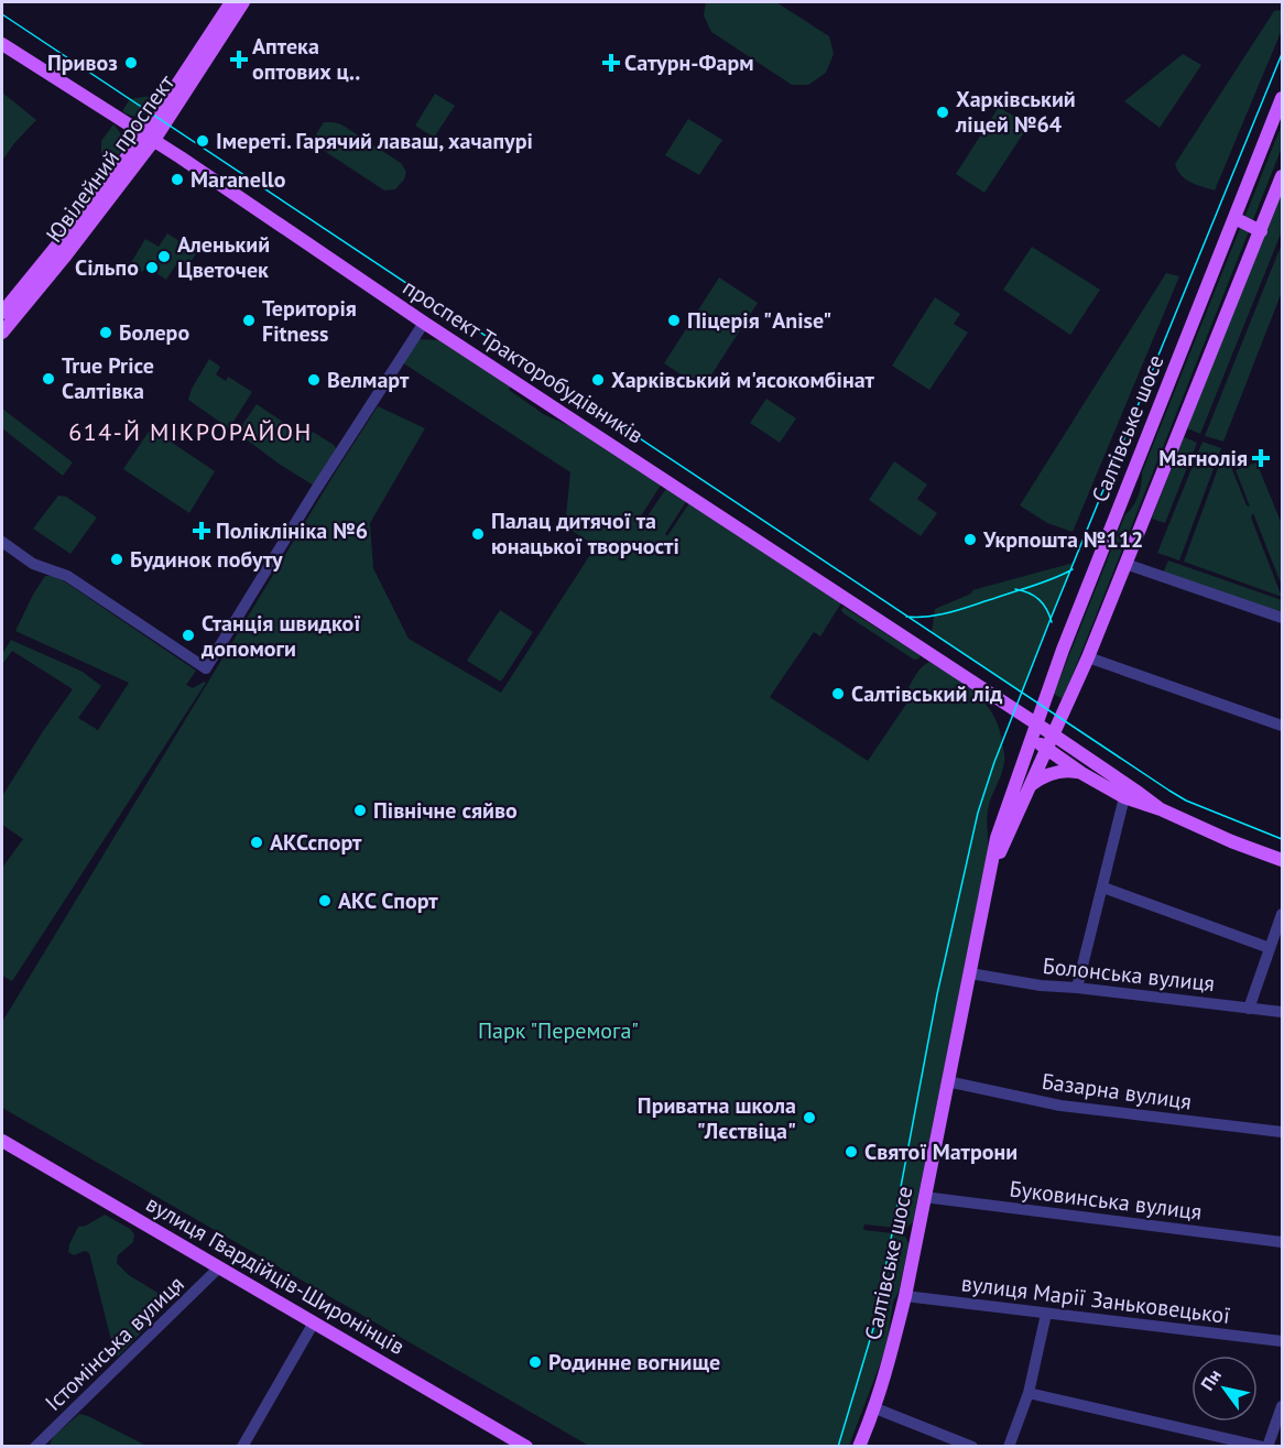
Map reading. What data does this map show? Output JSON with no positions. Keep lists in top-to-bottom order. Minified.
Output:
{"streets":{"main road":["Ювілейний проспект","проспект Тракторобудівників","Салтівське шосе","вулиця Гвардійців-Широнінців"],"street":["Болонська вулиця","Базарна вулиця","Буковинська вулиця","вулиця Марії Заньковецької","Істомінська вулиця"]},"crossings":[["Ювілейний проспект","проспект Тракторобудівників"],["проспект Тракторобудівників","Салтівське шосе"],["Салтівське шосе","Болонська вулиця"],["Салтівське шосе","Базарна вулиця"],["Салтівське шосе","Буковинська вулиця"],["Салтівське шосе","вулиця Марії Заньковецької"],["вулиця Гвардійців-Широнінців","Істомінська вулиця"]],"districts":["614-Й МІКРОРАЙОН"],"parks":["Парк \"Перемога\""],"places":{"health":["Аптека оптових ц‥","Сатурн-Фарм","Магнолія","Поліклініка №6"],"other":["Привоз","Харківський ліцей №64","Імереті. Гарячий лаваш, хачапурі","Maranello","Аленький Цветочек","Сільпо","Територія Fitness","Піцерія \"Anise\"","Болеро","True Price Салтівка","Велмарт","Харківський м'ясокомбінат","Палац дитячої та юнацької творчості","Укрпошта №112","Будинок побуту","Станція швидкої допомоги","Салтівський лід","Північне сяйво","АКСспорт","АКС Спорт","Приватна школа \"Лєствіца\"","Святої Матрони","Родинне вогнище"]},"north":"top left"}
